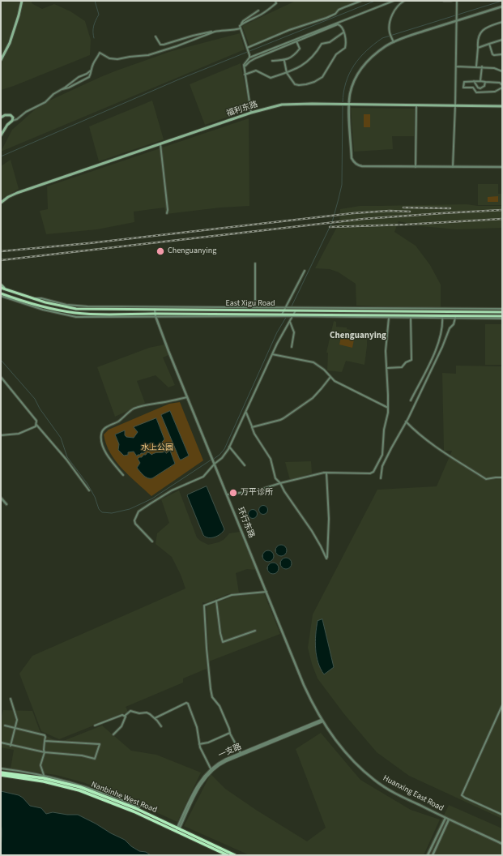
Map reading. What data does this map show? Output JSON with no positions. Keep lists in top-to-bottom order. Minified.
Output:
{"streets":{"highway":["Nanbinhe West Road"],"main road":["福利东路","East Xigu Road"],"street":["环行东路","一支路","Huanxing East Road"]},"crossings":[["East Xigu Road","环行东路"],["环行东路","一支路"],["环行东路","Huanxing East Road"],["一支路","Huanxing East Road"],["一支路","Nanbinhe West Road"]],"districts":["Chenguanying"],"parks":["水上公园"],"places":["Chenguanying","万平诊所"]}
